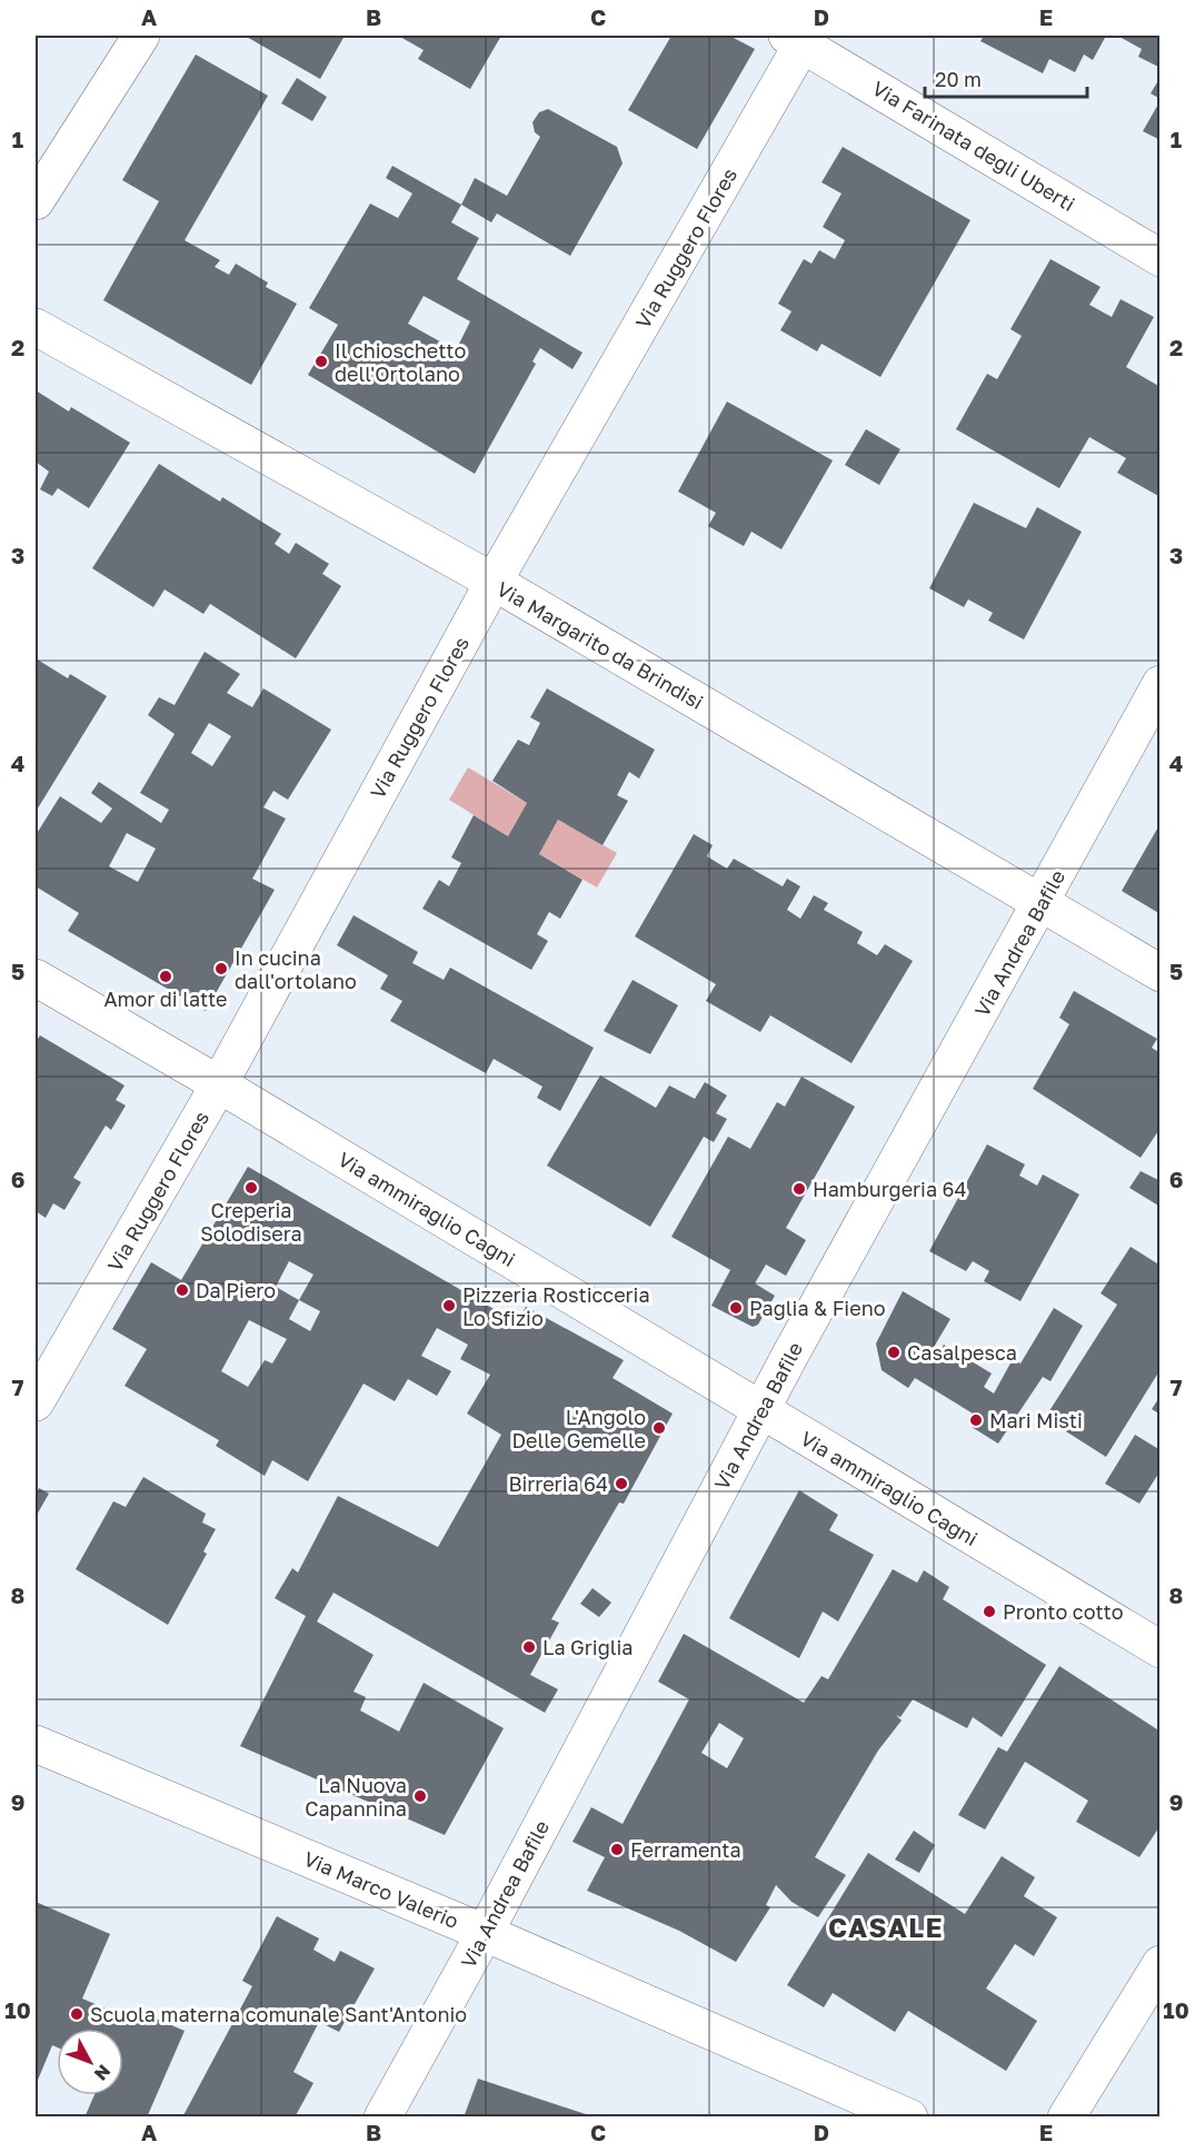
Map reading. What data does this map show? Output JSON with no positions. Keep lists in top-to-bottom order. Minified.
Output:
{"streets":{"street":["Via Farinata degli Uberti","Via Ruggero Flores","Via Margarito da Brindisi","Via Andrea Bafile","Via ammiraglio Cagni","Via Marco Valerio"]},"crossings":[["Via Farinata degli Uberti","Via Ruggero Flores"],["Via Ruggero Flores","Via Margarito da Brindisi"],["Via Ruggero Flores","Via ammiraglio Cagni"],["Via Margarito da Brindisi","Via Andrea Bafile"],["Via Andrea Bafile","Via ammiraglio Cagni"],["Via Andrea Bafile","Via Marco Valerio"]],"districts":["CASALE"],"places":["Il chioschetto dell'Ortolano","In cucina dall'ortolano","Amor di latte","Creperia Solodisera","Hamburgeria 64","Da Piero","Pizzeria Rosticceria Lo Sfizio","Paglia & Fieno","Casalpesca","Mari Misti","L'Angolo Delle Gemelle","Birreria 64","Pronto cotto","La Griglia","La Nuova Capannina","Ferramenta","Scuola materna comunale Sant'Antonio"],"scale_bar":"20 m","north":"bottom right","grid":{"columns":["A","B","C","D","E"],"rows":["1","2","3","4","5","6","7","8","9","10"]}}
